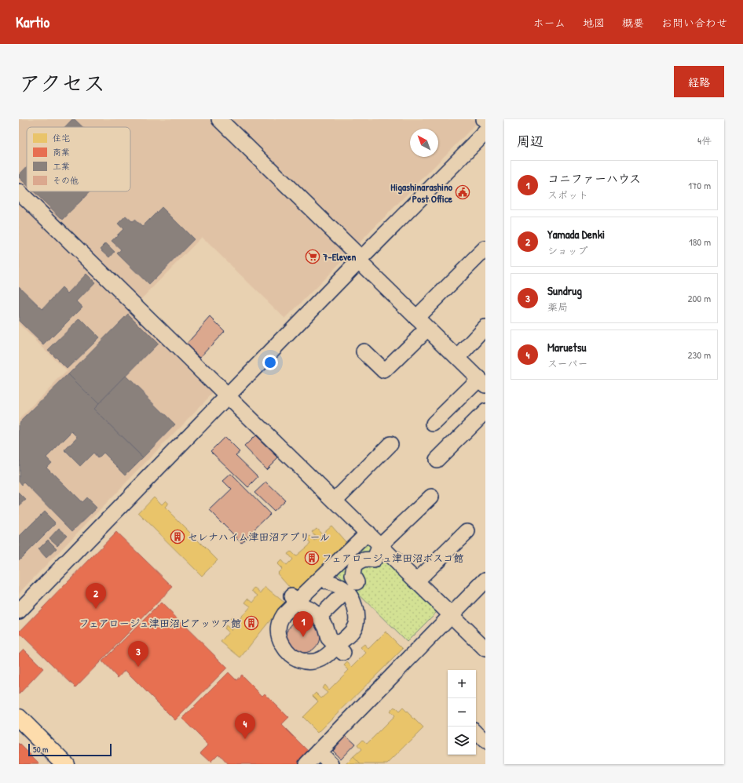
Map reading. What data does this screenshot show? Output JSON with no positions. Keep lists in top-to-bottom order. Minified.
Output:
{"places":{"public building":["Higashinarashino Post Office"],"supermarket":["7-Eleven"],"building":["セレナハイム津田沼アブリール","フェアロージュ津田沼ボスコ館","フェアロージュ津田沼ピアッツア館"]},"legend":["住宅","商業","工業","その他"],"scale_bar":"50 m","north":"top left","page":{"header":"Kartio","nav":["ホーム","地図","概要","お問い合わせ"],"title":"アクセス","buttons":"経路","heading":["周辺","4件"],"list":[{"mark":"1","name":"コニファーハウス","note":"スポット","value":"170 m"},{"mark":"2","name":"Yamada Denki","note":"ショップ","value":"180 m"},{"mark":"3","name":"Sundrug","note":"薬局","value":"200 m"},{"mark":"4","name":"Maruetsu","note":"スーパー","value":"230 m"}],"pins":["2","1","3","4"],"map_buttons":["+","−"],"scale":"50 m"}}
